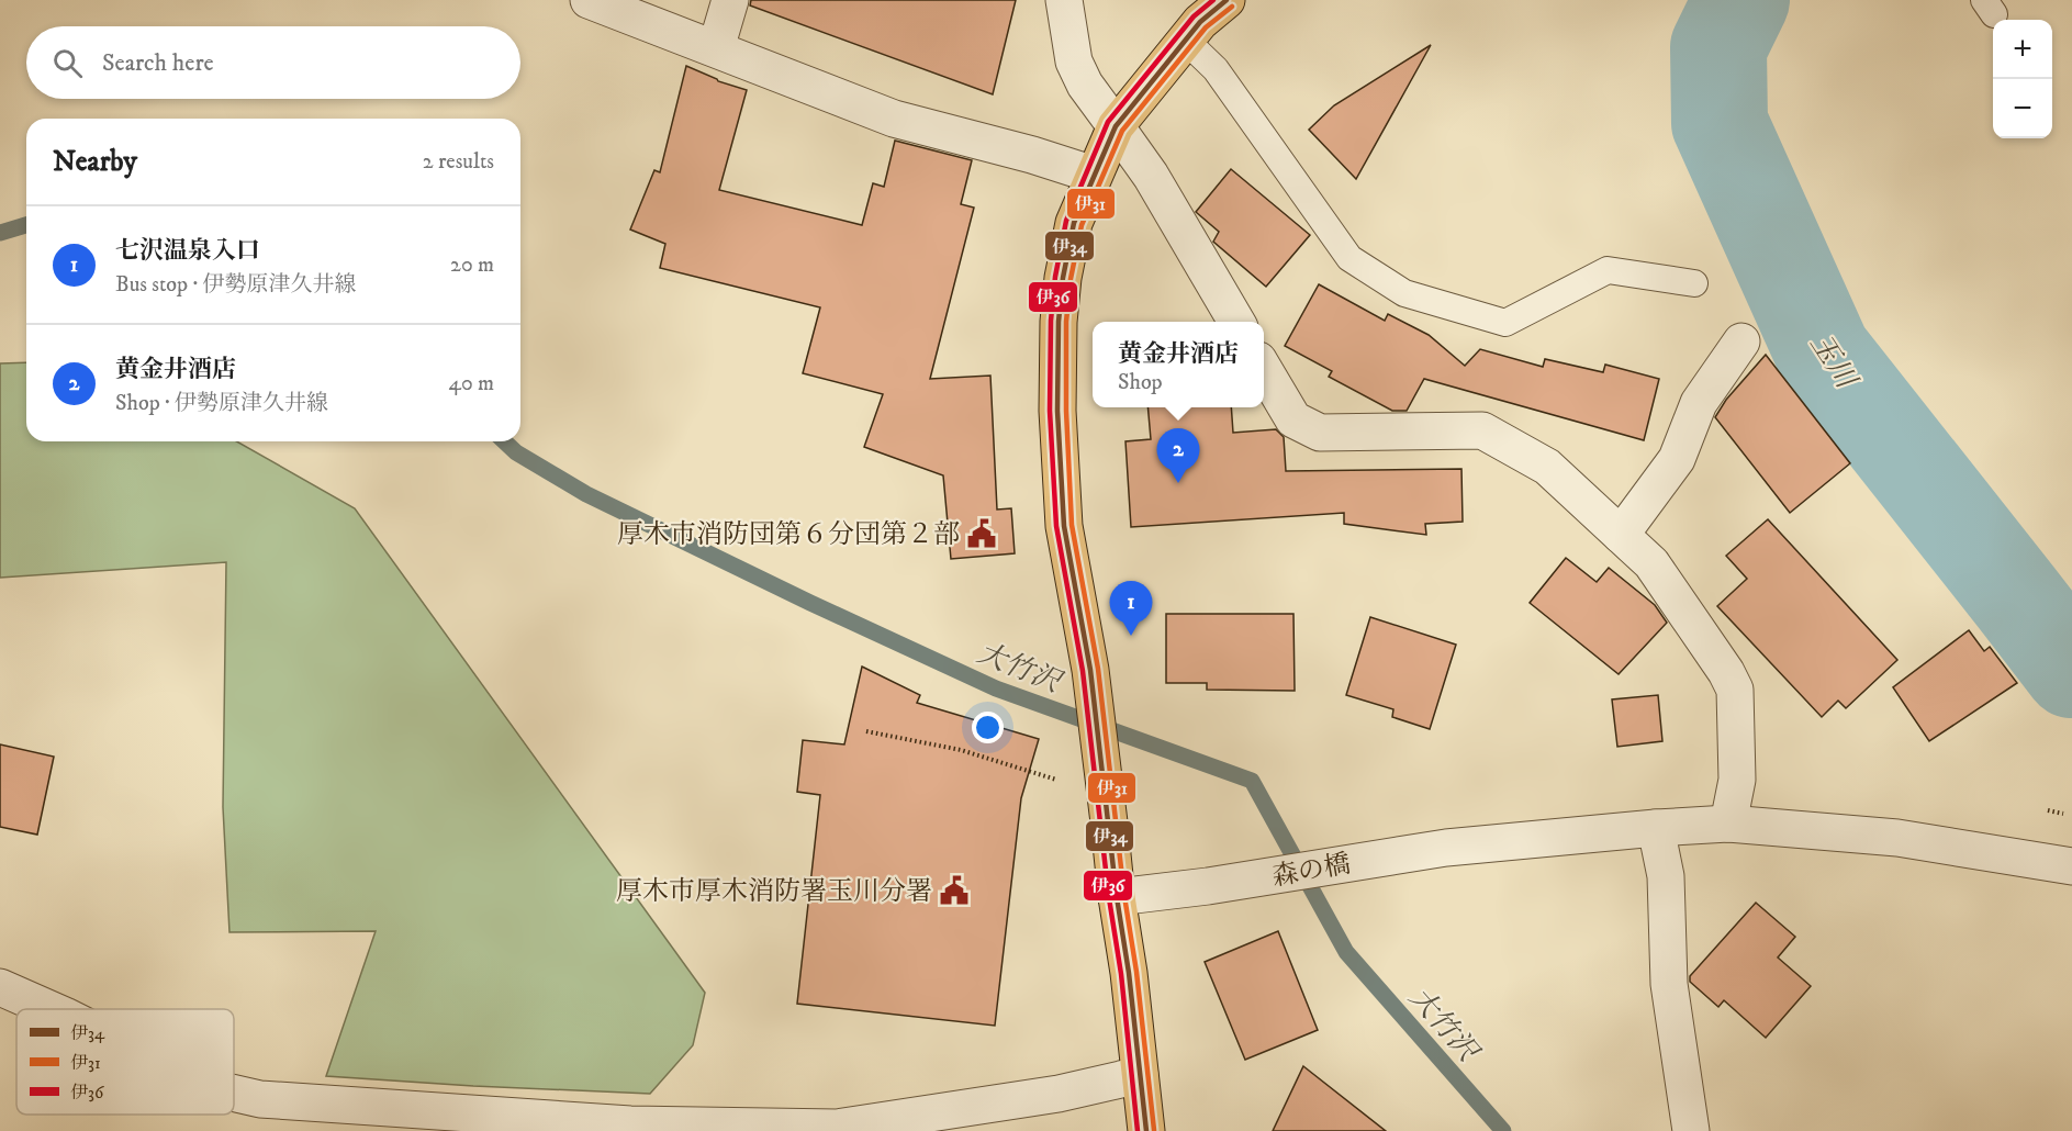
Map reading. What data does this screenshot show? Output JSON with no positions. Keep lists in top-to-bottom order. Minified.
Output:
{"streets":{"street":["森の橋"]},"water":["玉川","大竹沢"],"places":{"public building":["厚木市消防団第６分団第２部","厚木市厚木消防署玉川分署"]},"lines":["transit line 伊34","transit line 伊36","transit line 伊31"],"legend":["伊34","伊31","伊36"],"page":{"map_buttons":["+","−"],"search":"Search here","heading":["Nearby","2 results"],"list":[{"mark":"1","name":"七沢温泉入口","note":"Bus stop · 伊勢原津久井線","value":"20 m"},{"mark":"2","name":"黄金井酒店","note":"Shop · 伊勢原津久井線","value":"40 m"}],"popup":["黄金井酒店","Shop"],"pins":["2","1"]}}
